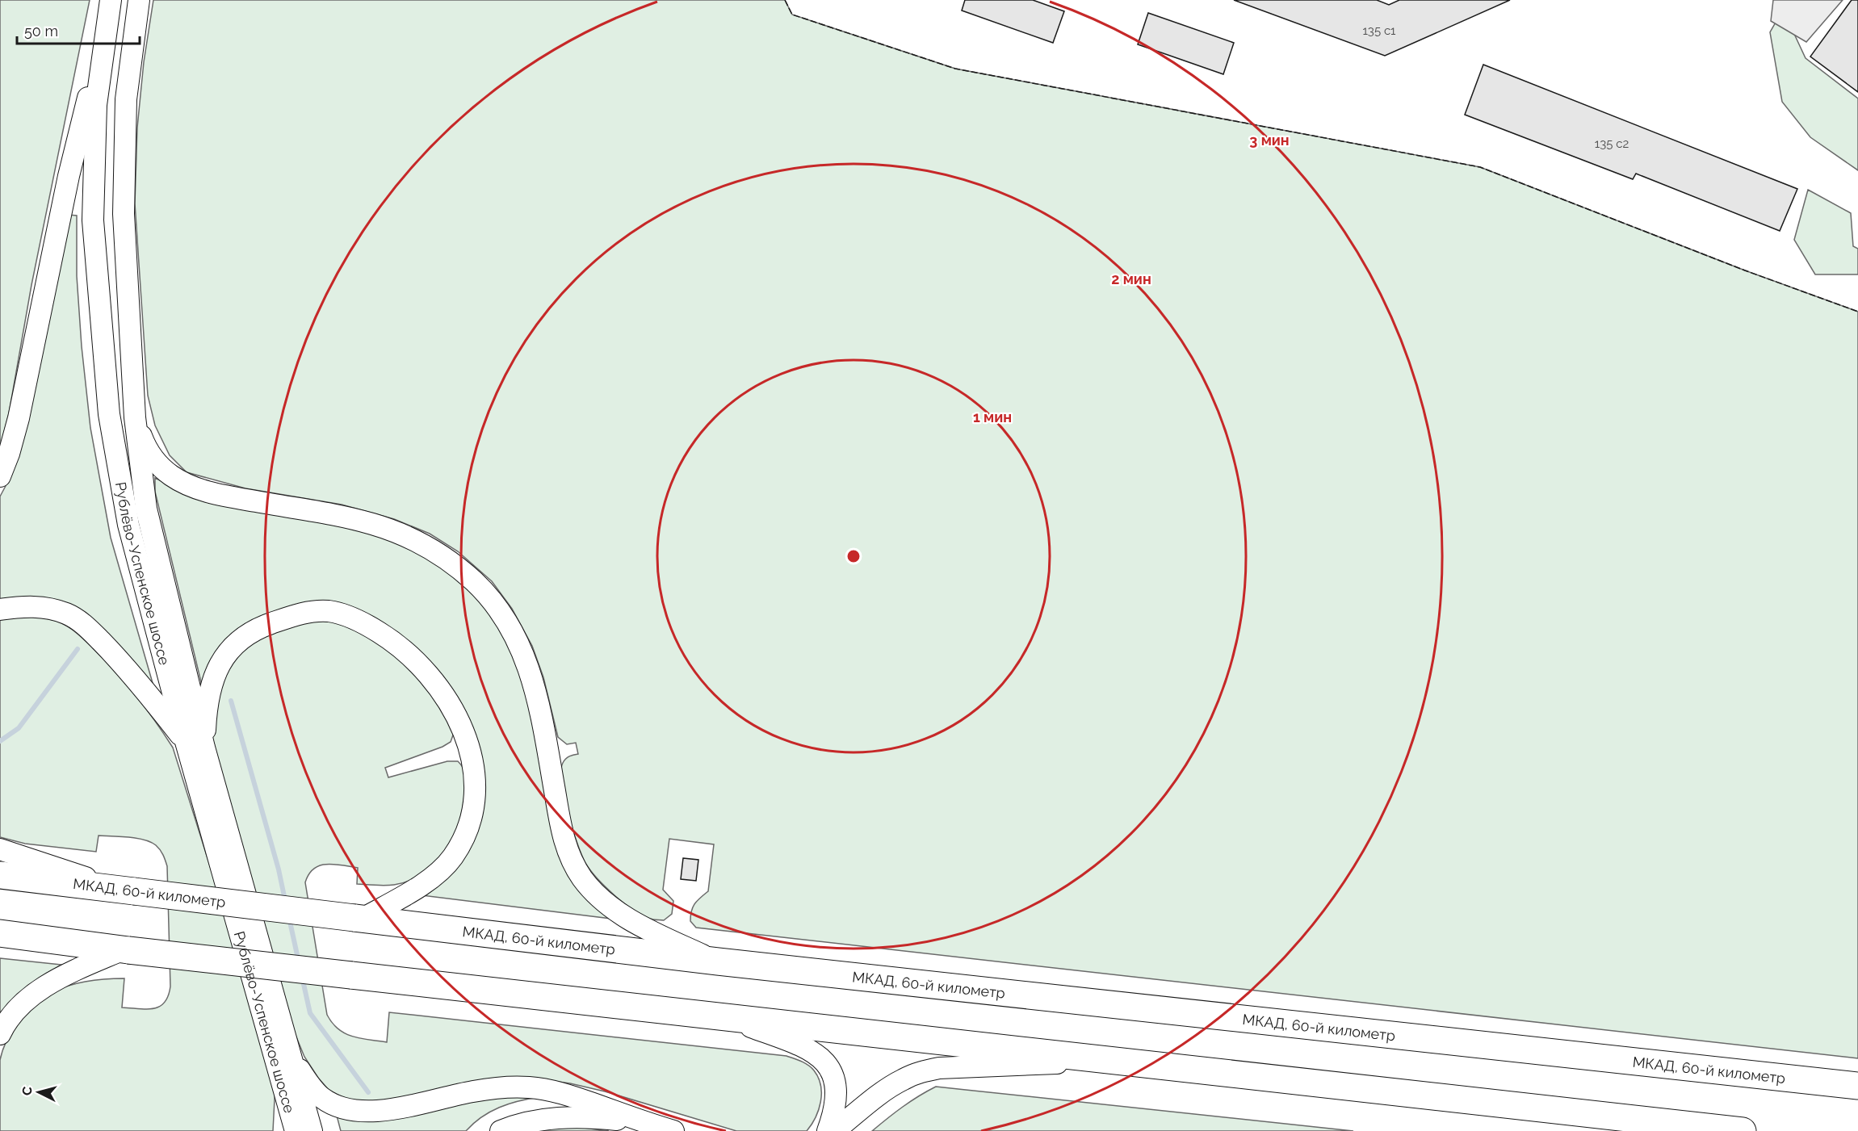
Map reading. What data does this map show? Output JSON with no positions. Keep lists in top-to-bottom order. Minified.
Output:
{"streets":{"highway":["МКАД, 60-й километр"],"main road":["Рублёво-Успенское шоссе"]},"house_numbers":["135 с1","135 с2"],"scale_bar":"50 m","north":"left","rings":["3 мин","2 мин","1 мин"]}
